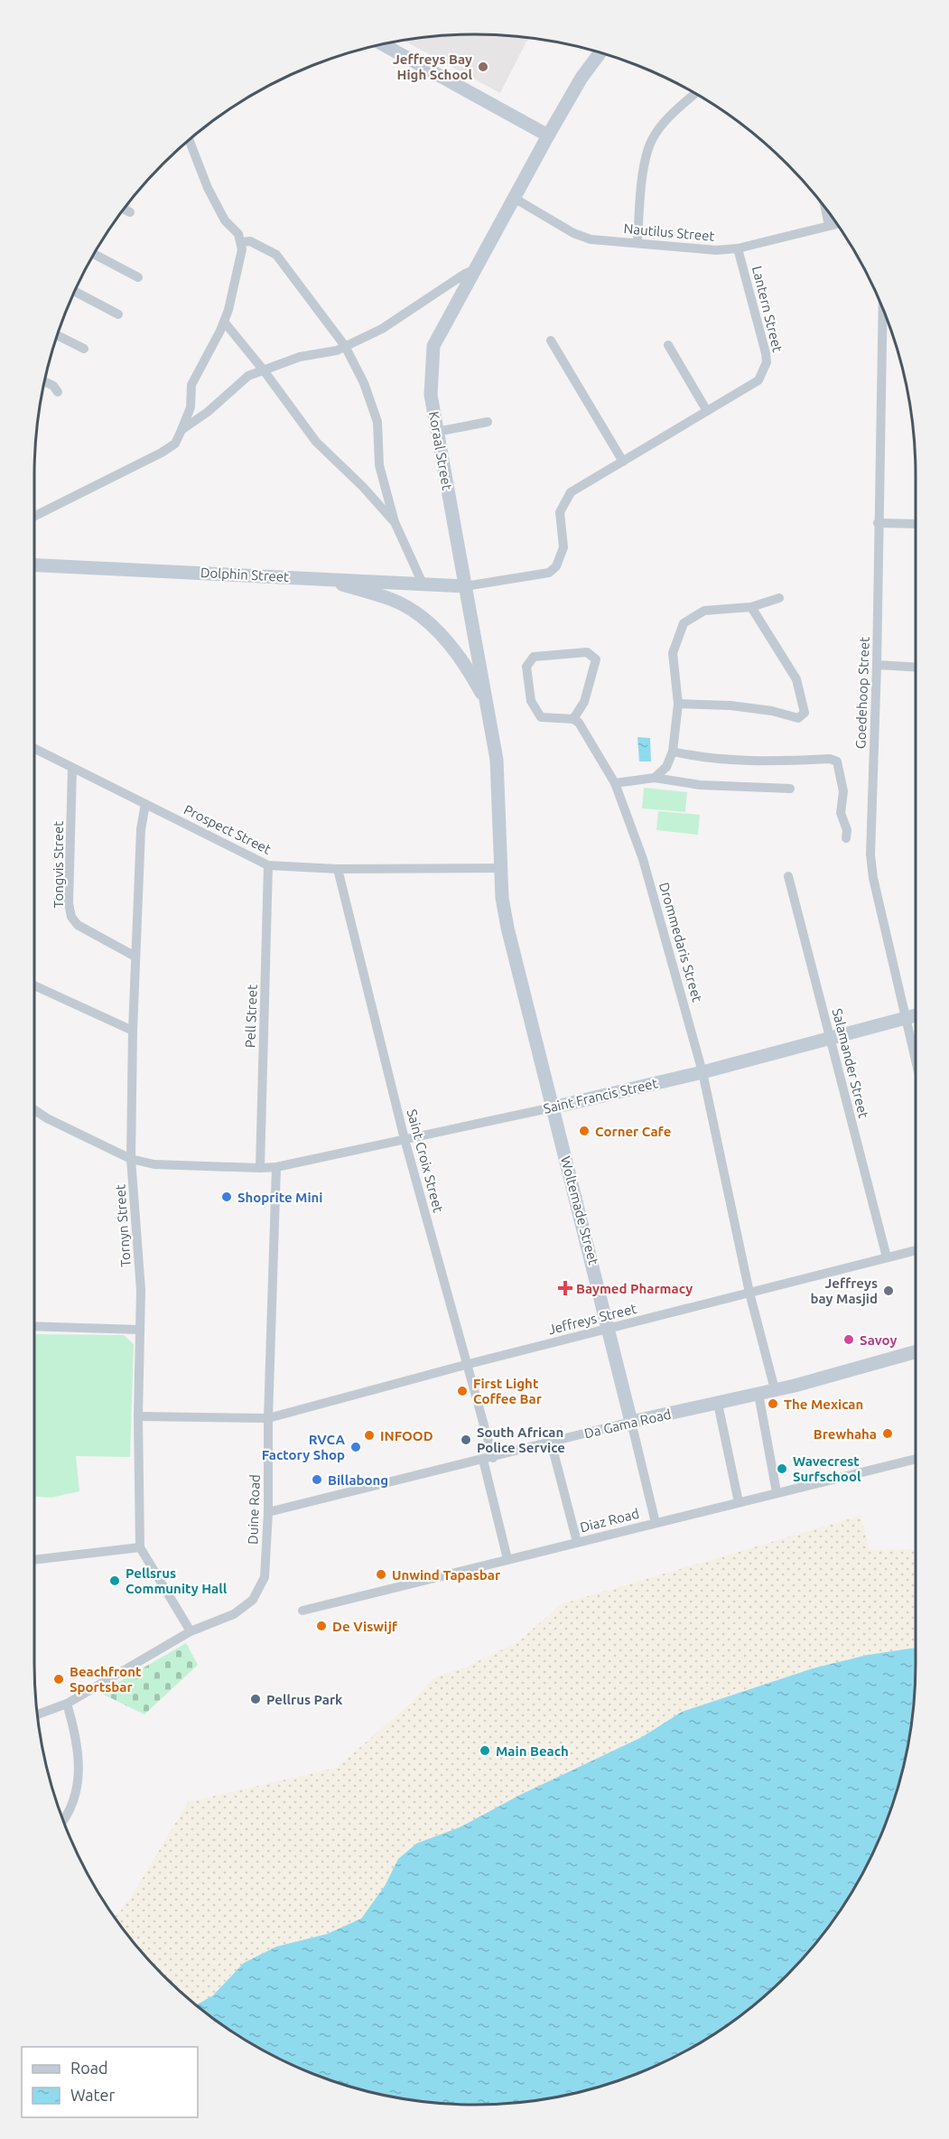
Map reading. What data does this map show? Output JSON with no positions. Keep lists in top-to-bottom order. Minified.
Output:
{"streets":{"street":["Nautilus Street","Lantern Street","Koraal Street","Dolphin Street","Goedehoop Street","Prospect Street","Tongvis Street","Drommedaris Street","Pell Street","Salamander Street","Saint Francis Street","Saint Croix Street","Woltemade Street","Tornyn Street","Jeffreys Street","Da Gama Road","Duine Road","Diaz Road"]},"crossings":[["Nautilus Street","Lantern Street"],["Nautilus Street","Koraal Street"],["Lantern Street","Koraal Street"],["Lantern Street","Dolphin Street"],["Koraal Street","Dolphin Street"],["Koraal Street","Prospect Street"],["Koraal Street","Woltemade Street"],["Goedehoop Street","Saint Francis Street"],["Prospect Street","Tongvis Street"],["Prospect Street","Pell Street"],["Prospect Street","Saint Croix Street"],["Prospect Street","Tornyn Street"],["Tongvis Street","Tornyn Street"],["Drommedaris Street","Saint Francis Street"],["Drommedaris Street","Jeffreys Street"],["Drommedaris Street","Da Gama Road"],["Pell Street","Saint Francis Street"],["Salamander Street","Saint Francis Street"],["Salamander Street","Jeffreys Street"],["Saint Francis Street","Saint Croix Street"],["Saint Francis Street","Woltemade Street"],["Saint Francis Street","Tornyn Street"],["Saint Francis Street","Duine Road"],["Saint Croix Street","Jeffreys Street"],["Saint Croix Street","Da Gama Road"],["Saint Croix Street","Diaz Road"],["Woltemade Street","Jeffreys Street"],["Woltemade Street","Da Gama Road"],["Woltemade Street","Diaz Road"],["Tornyn Street","Jeffreys Street"],["Jeffreys Street","Duine Road"],["Da Gama Road","Duine Road"]],"places":{"other":["Jeffreys Bay High School","Corner Cafe","Shoprite Mini","Jeffreys bay Masjid","Savoy","First Light Coffee Bar","The Mexican","Brewhaha","INFOOD","South African Police Service","RVCA Factory Shop","Wavecrest Surfschool","Billabong","Unwind Tapasbar","Pellsrus Community Hall","De Viswijf","Beachfront Sportsbar","Pellrus Park","Main Beach"],"health":["Baymed Pharmacy"]},"legend":["Road","Water"]}
